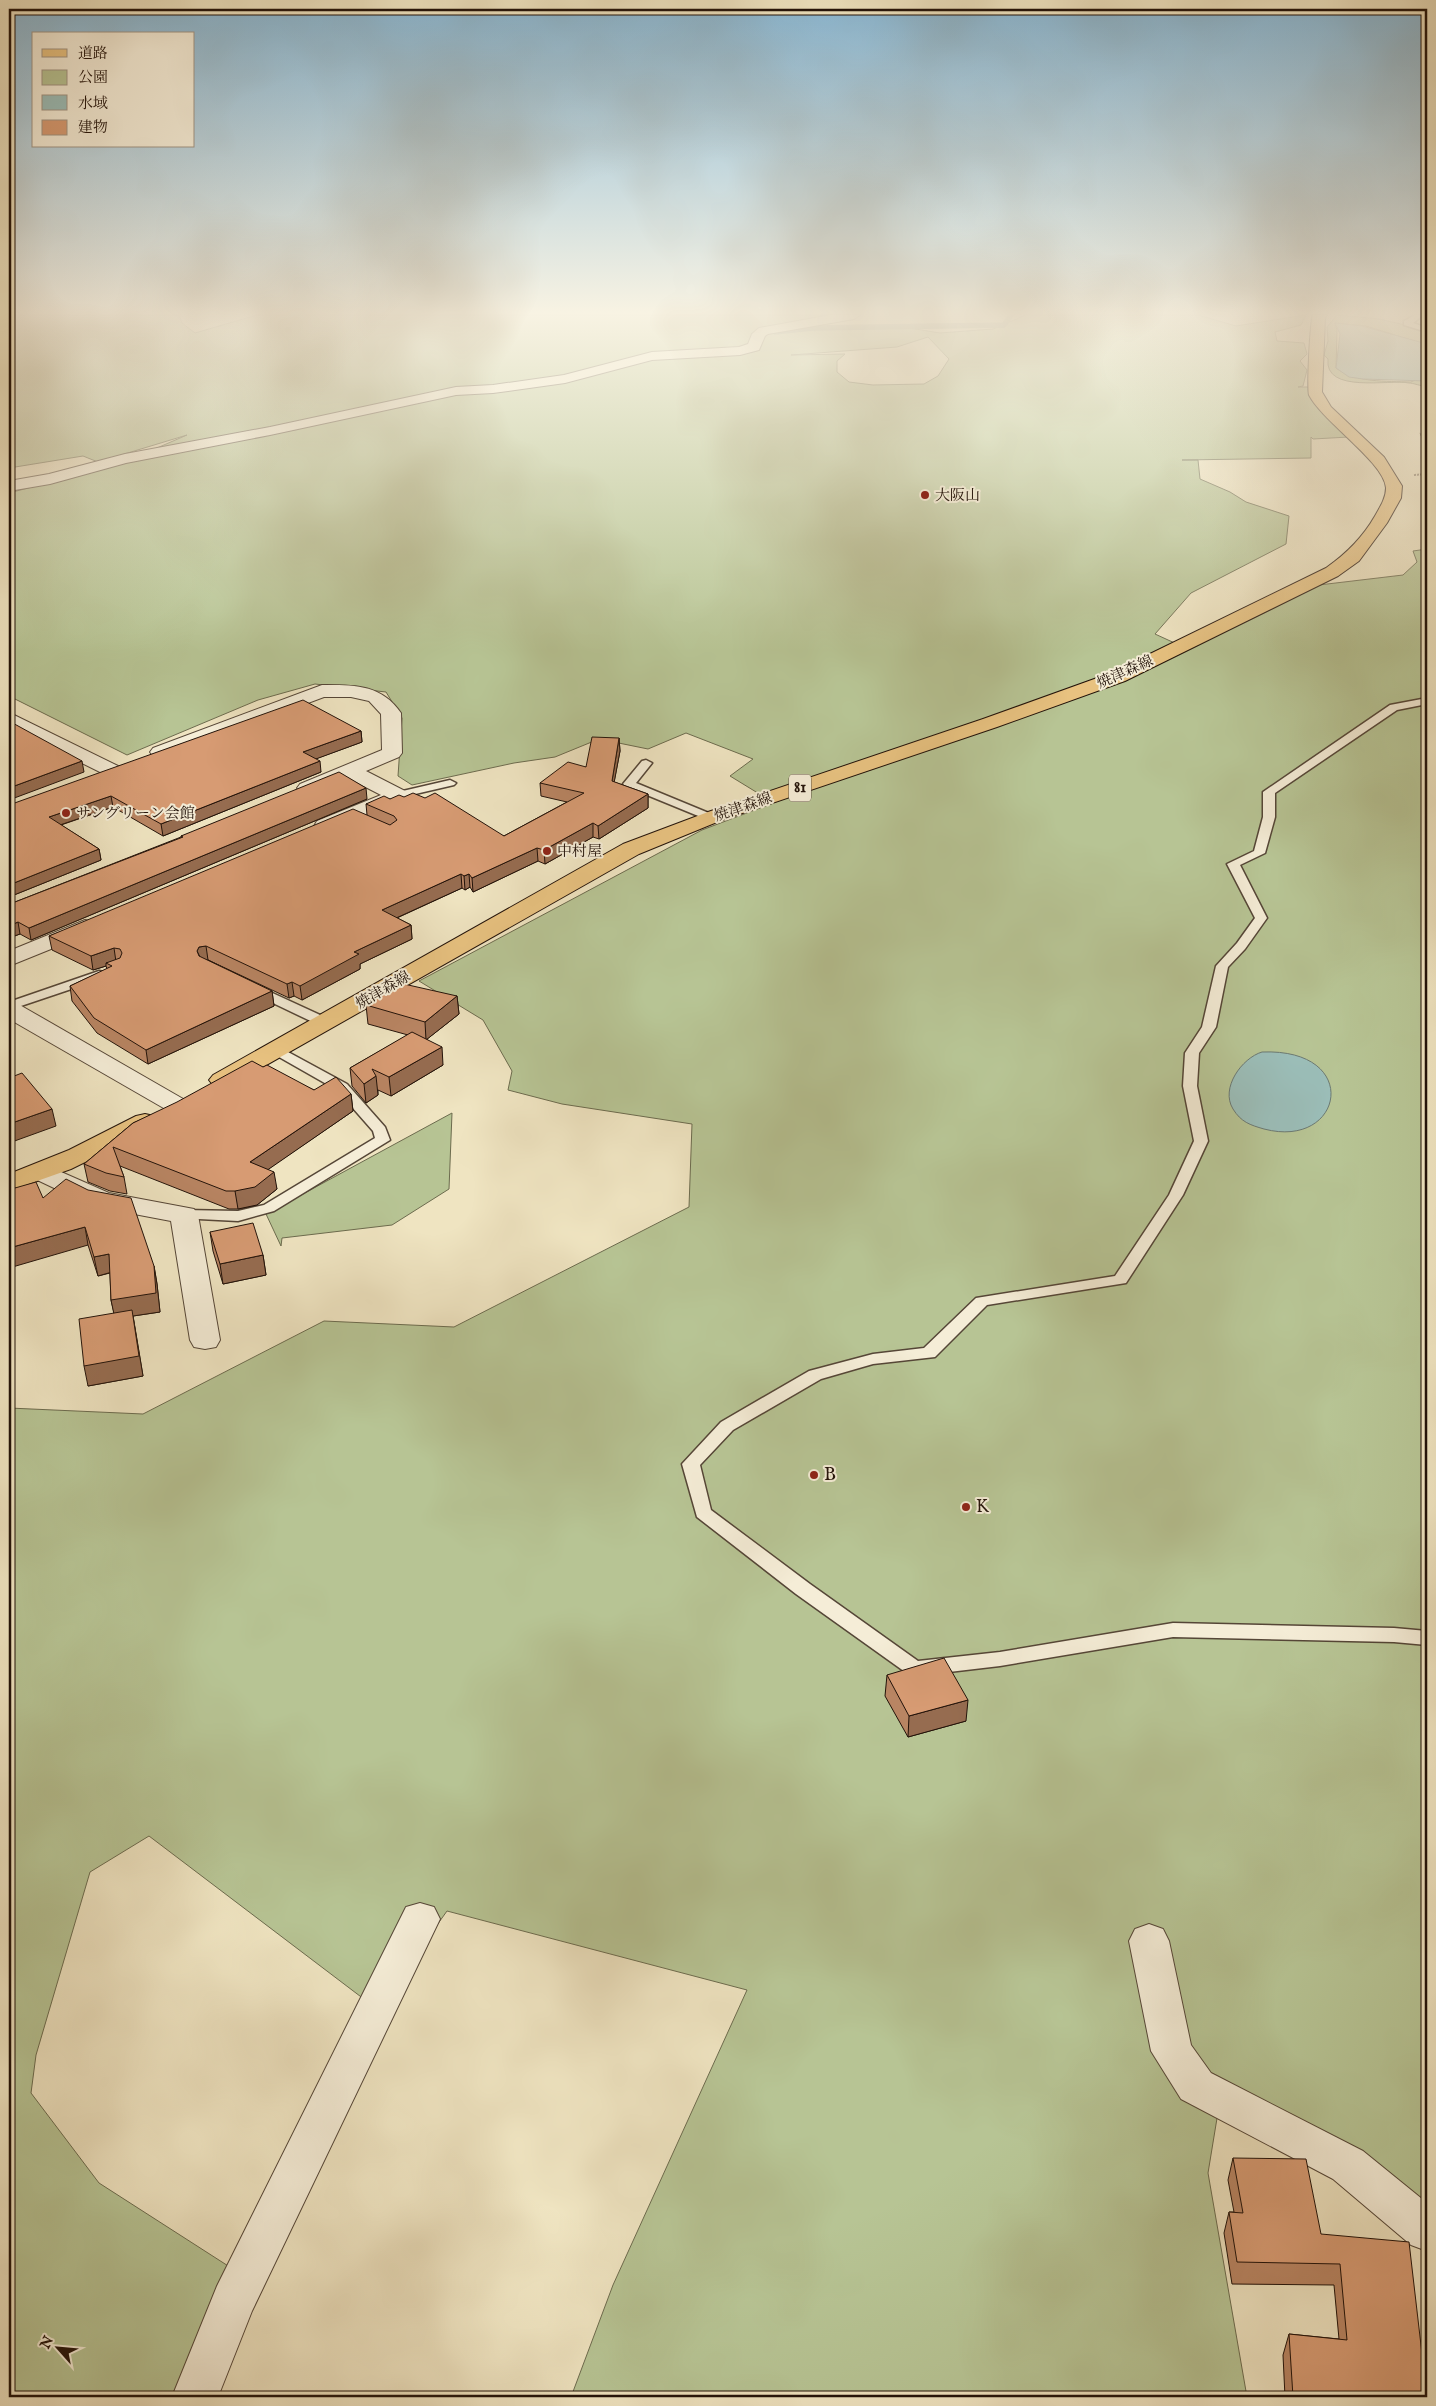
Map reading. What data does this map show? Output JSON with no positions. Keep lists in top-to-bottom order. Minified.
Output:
{"streets":{"main road":["焼津森線","81"]},"places":["大阪山","サングリーン会館","中村屋","B","K"],"legend":["道路","公園","水域","建物"],"north":"top left"}
